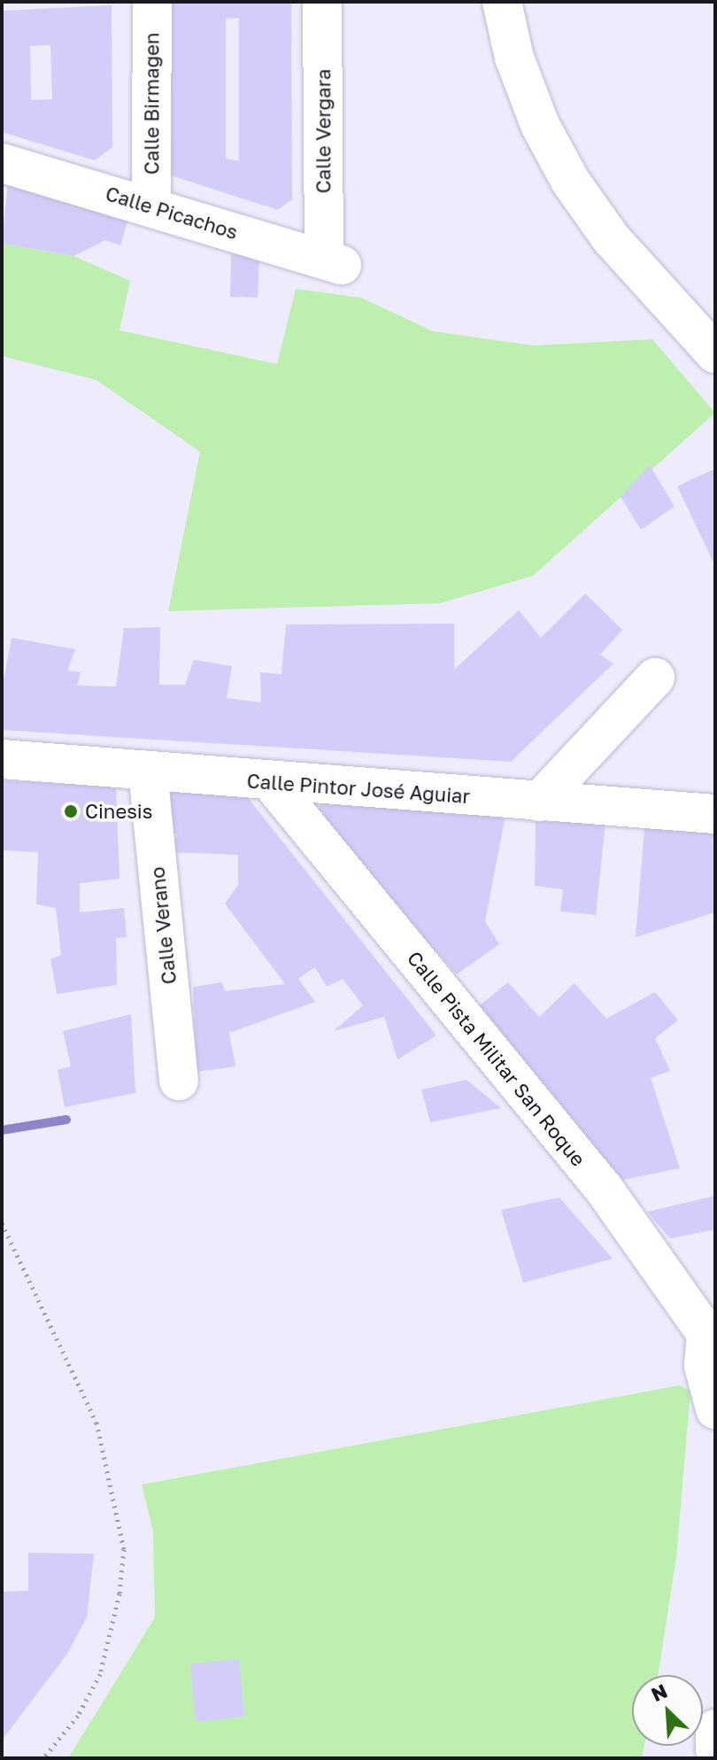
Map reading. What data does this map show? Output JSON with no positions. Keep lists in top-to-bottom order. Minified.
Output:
{"streets":{"street":["Calle Birmagen","Calle Vergara","Calle Picachos","Calle Pintor José Aguiar","Calle Verano","Calle Pista Militar San Roque"]},"crossings":[["Calle Birmagen","Calle Picachos"],["Calle Vergara","Calle Picachos"],["Calle Pintor José Aguiar","Calle Verano"],["Calle Pintor José Aguiar","Calle Pista Militar San Roque"]],"places":["Cinesis"],"north":"top left"}
